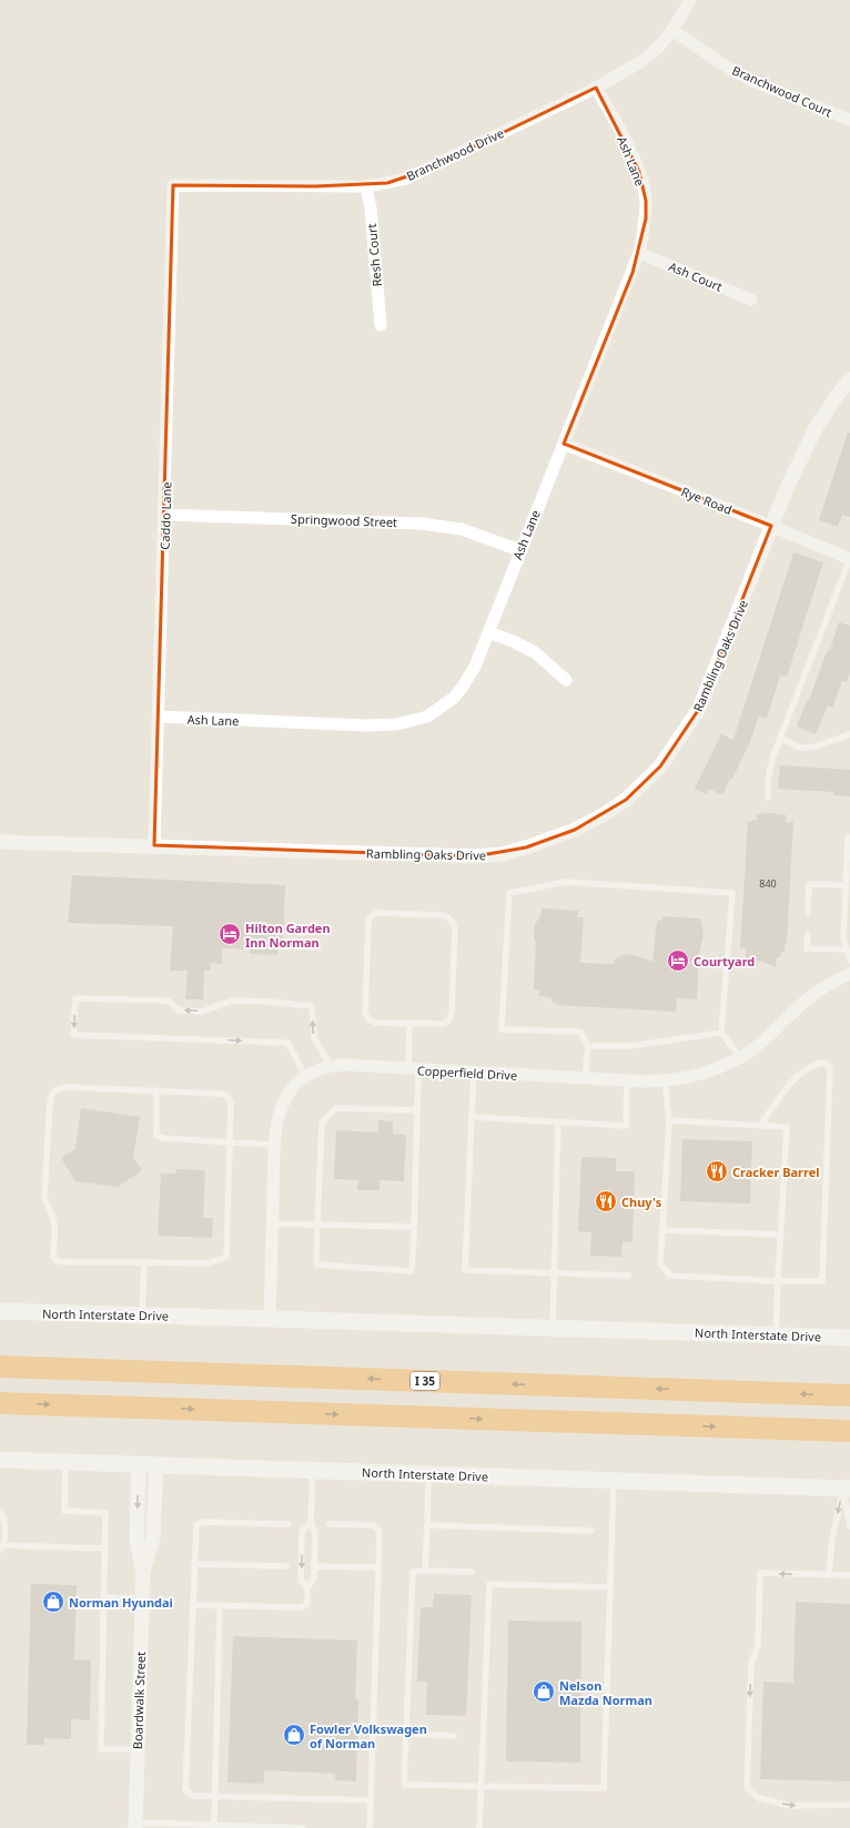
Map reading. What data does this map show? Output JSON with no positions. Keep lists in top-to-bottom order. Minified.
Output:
{"streets":{"highway":["I 35"],"main road":["North Interstate Drive"],"street":["Branchwood Court","Branchwood Drive","Ash Lane","Resh Court","Ash Court","Rye Road","Caddo Lane","Springwood Street","Rambling Oaks Drive","Copperfield Drive","Boardwalk Street"]},"crossings":[["Branchwood Court","Branchwood Drive"],["Branchwood Drive","Ash Lane"],["Branchwood Drive","Resh Court"],["Branchwood Drive","Caddo Lane"],["Ash Lane","Ash Court"],["Ash Lane","Rye Road"],["Ash Lane","Caddo Lane"],["Ash Lane","Springwood Street"],["Rye Road","Rambling Oaks Drive"],["Caddo Lane","Springwood Street"],["Caddo Lane","Rambling Oaks Drive"],["Copperfield Drive","North Interstate Drive"],["North Interstate Drive","Boardwalk Street"]],"places":{"hotel":["Hilton Garden Inn Norman","Courtyard"],"restaurant":["Cracker Barrel","Chuy's"],"shop":["Norman Hyundai","Nelson Mazda Norman","Fowler Volkswagen of Norman"]},"house_numbers":["840"]}
